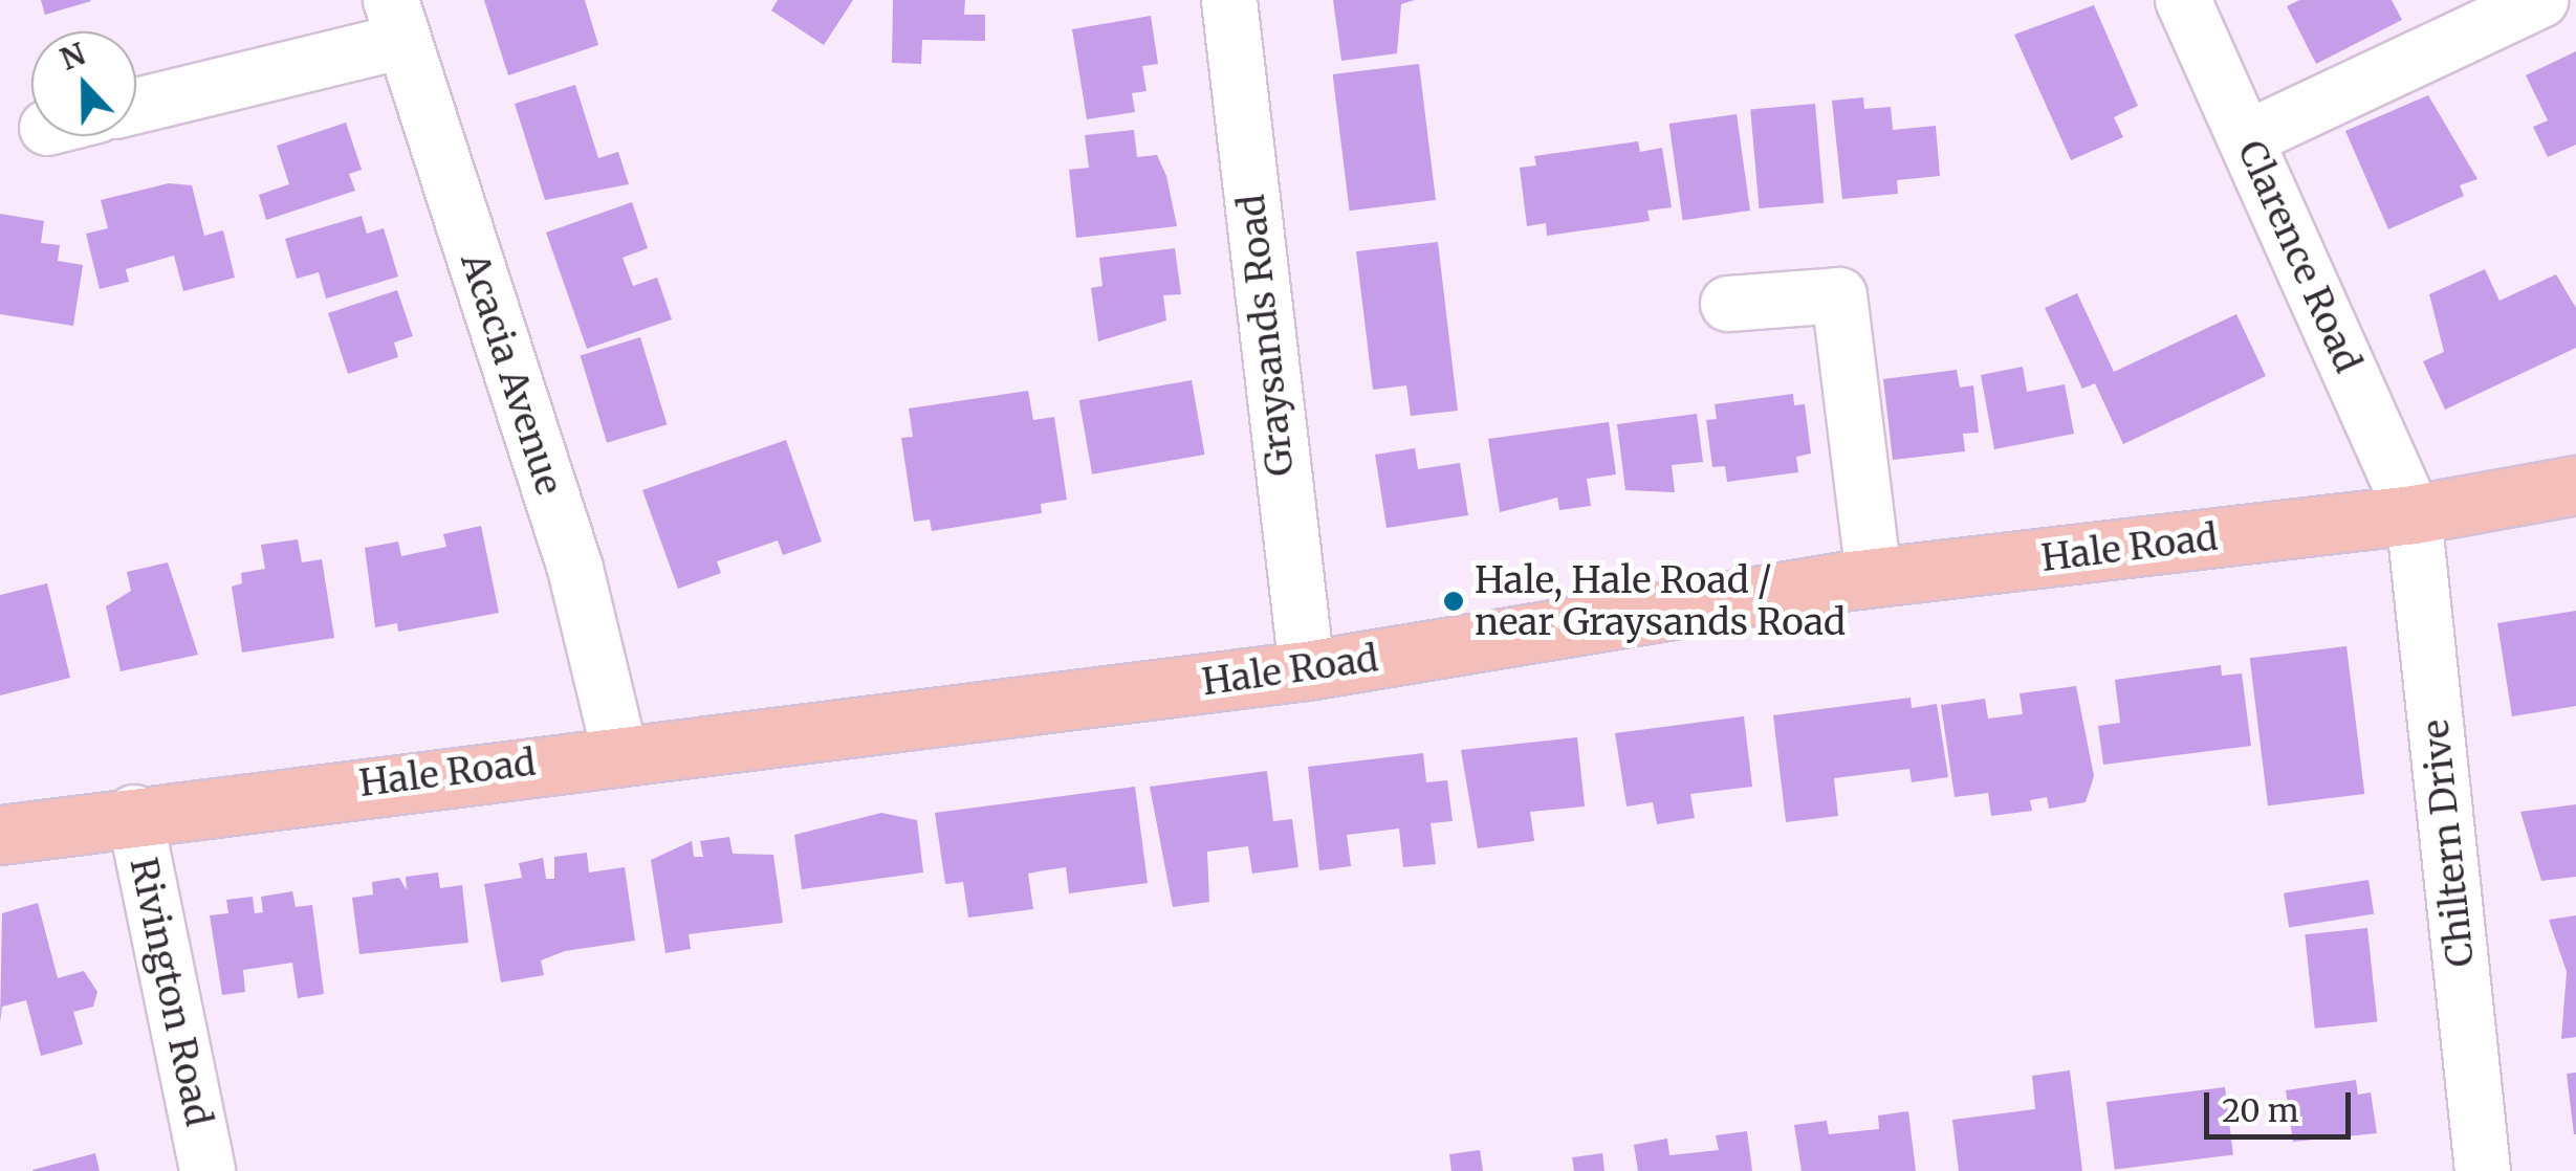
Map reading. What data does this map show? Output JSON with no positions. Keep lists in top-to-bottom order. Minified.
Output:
{"streets":{"main road":["Hale Road"],"street":["Clarence Road","Graysands Road","Acacia Avenue","Chiltern Drive","Rivington Road"]},"crossings":[["Clarence Road","Hale Road"],["Clarence Road","Chiltern Drive"],["Graysands Road","Hale Road"],["Acacia Avenue","Hale Road"],["Hale Road","Chiltern Drive"],["Hale Road","Rivington Road"]],"places":["Hale, Hale Road / near Graysands Road"],"scale_bar":"20 m","north":"top"}
